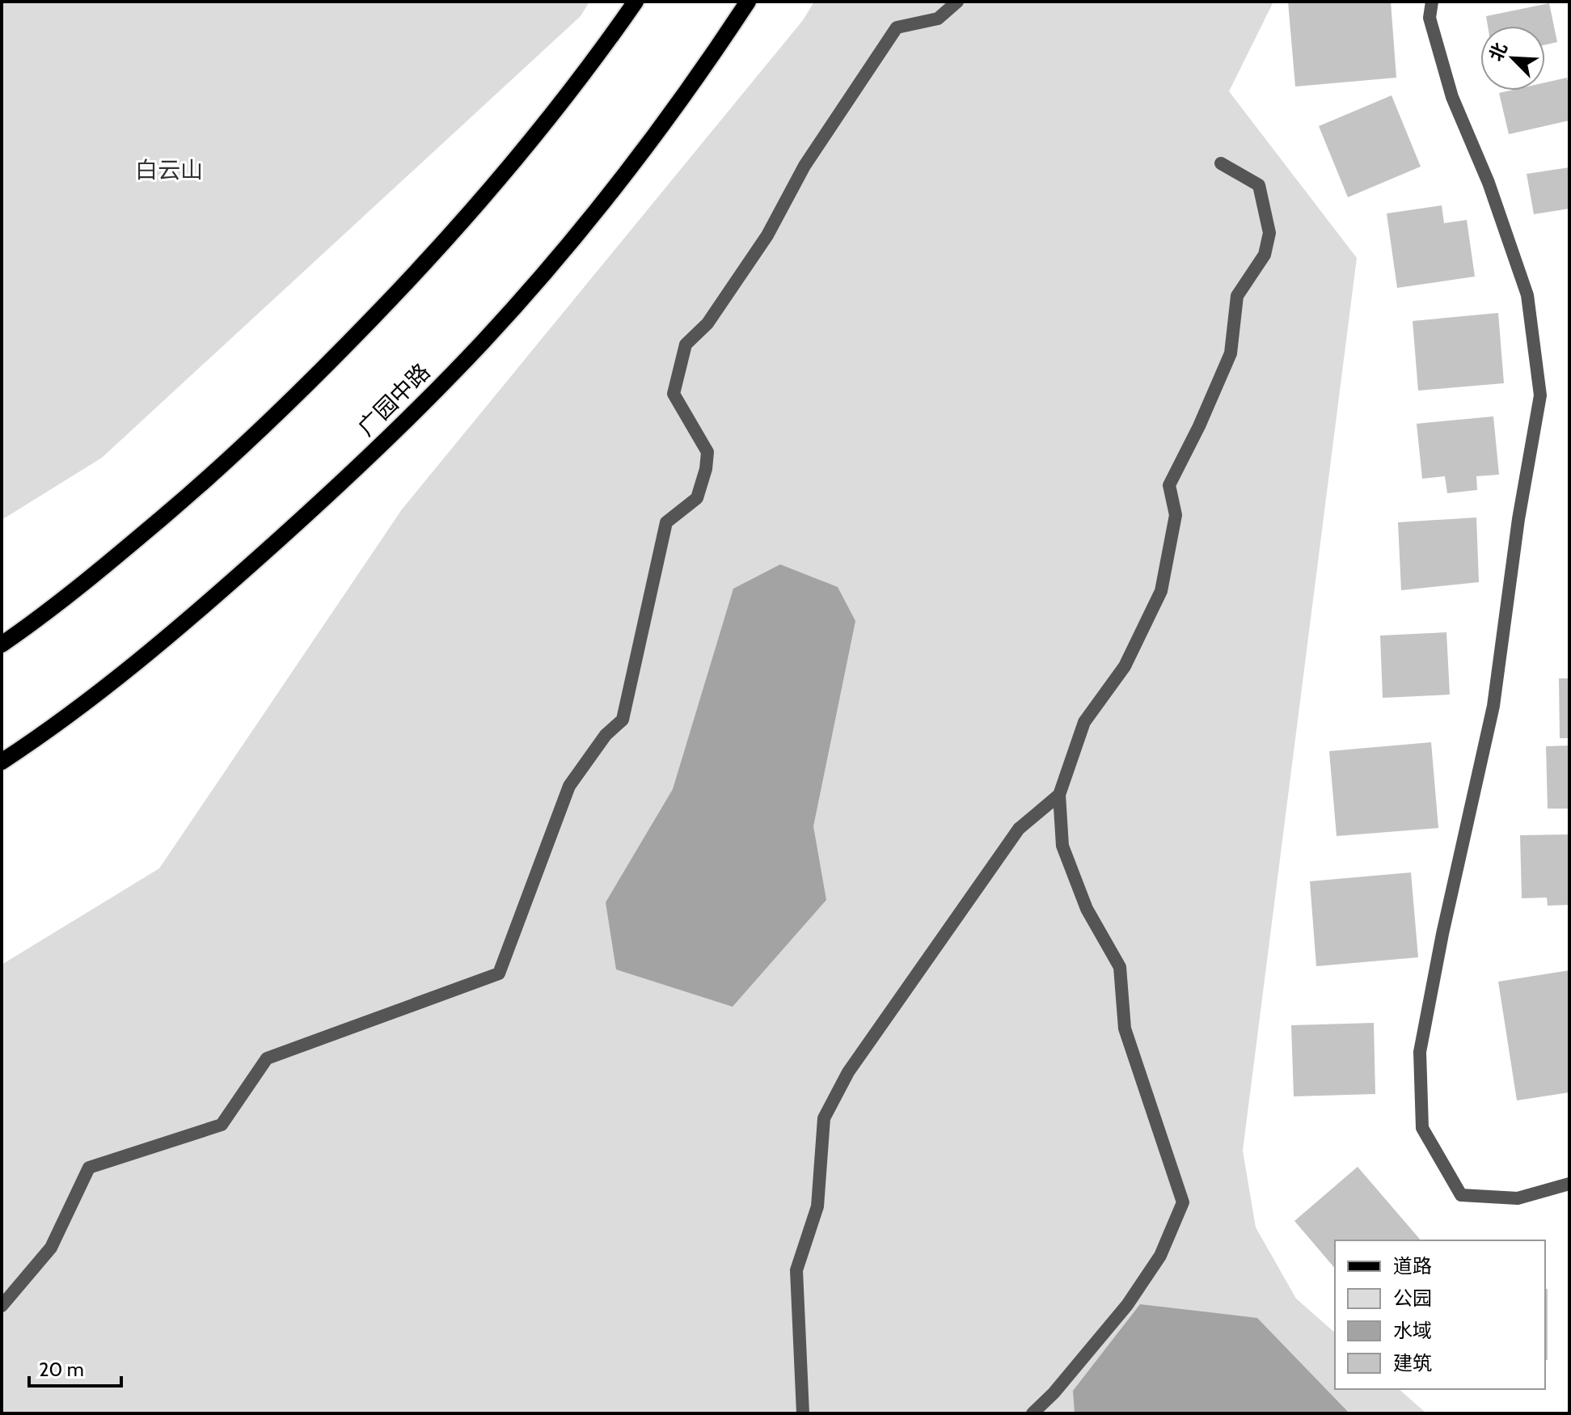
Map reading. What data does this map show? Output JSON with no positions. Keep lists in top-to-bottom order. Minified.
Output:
{"streets":{"main road":["广园中路"]},"parks":["白云山"],"legend":["道路","公园","水域","建筑"],"scale_bar":"20 m","north":"top left"}
